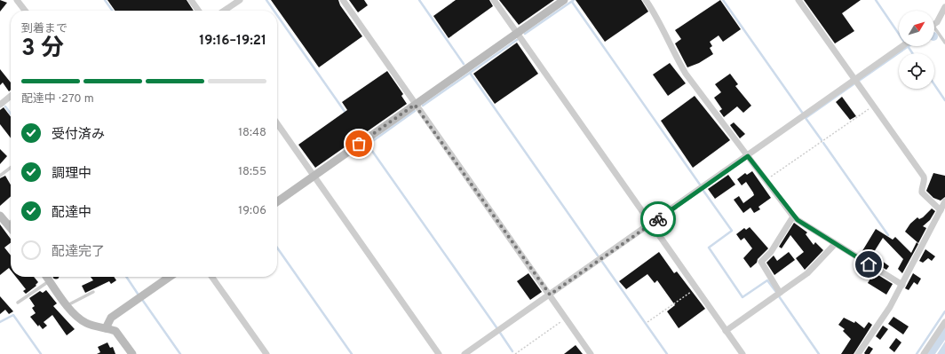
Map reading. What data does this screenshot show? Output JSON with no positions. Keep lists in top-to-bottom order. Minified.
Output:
{"north":"top right","page":{"heading":["3 分","到着まで","19:16–19:21"],"bar":"配達中 · 270 m","list":[["受付済み","18:48"],["調理中","18:55"],["配達中","19:06"],"配達完了"]}}
